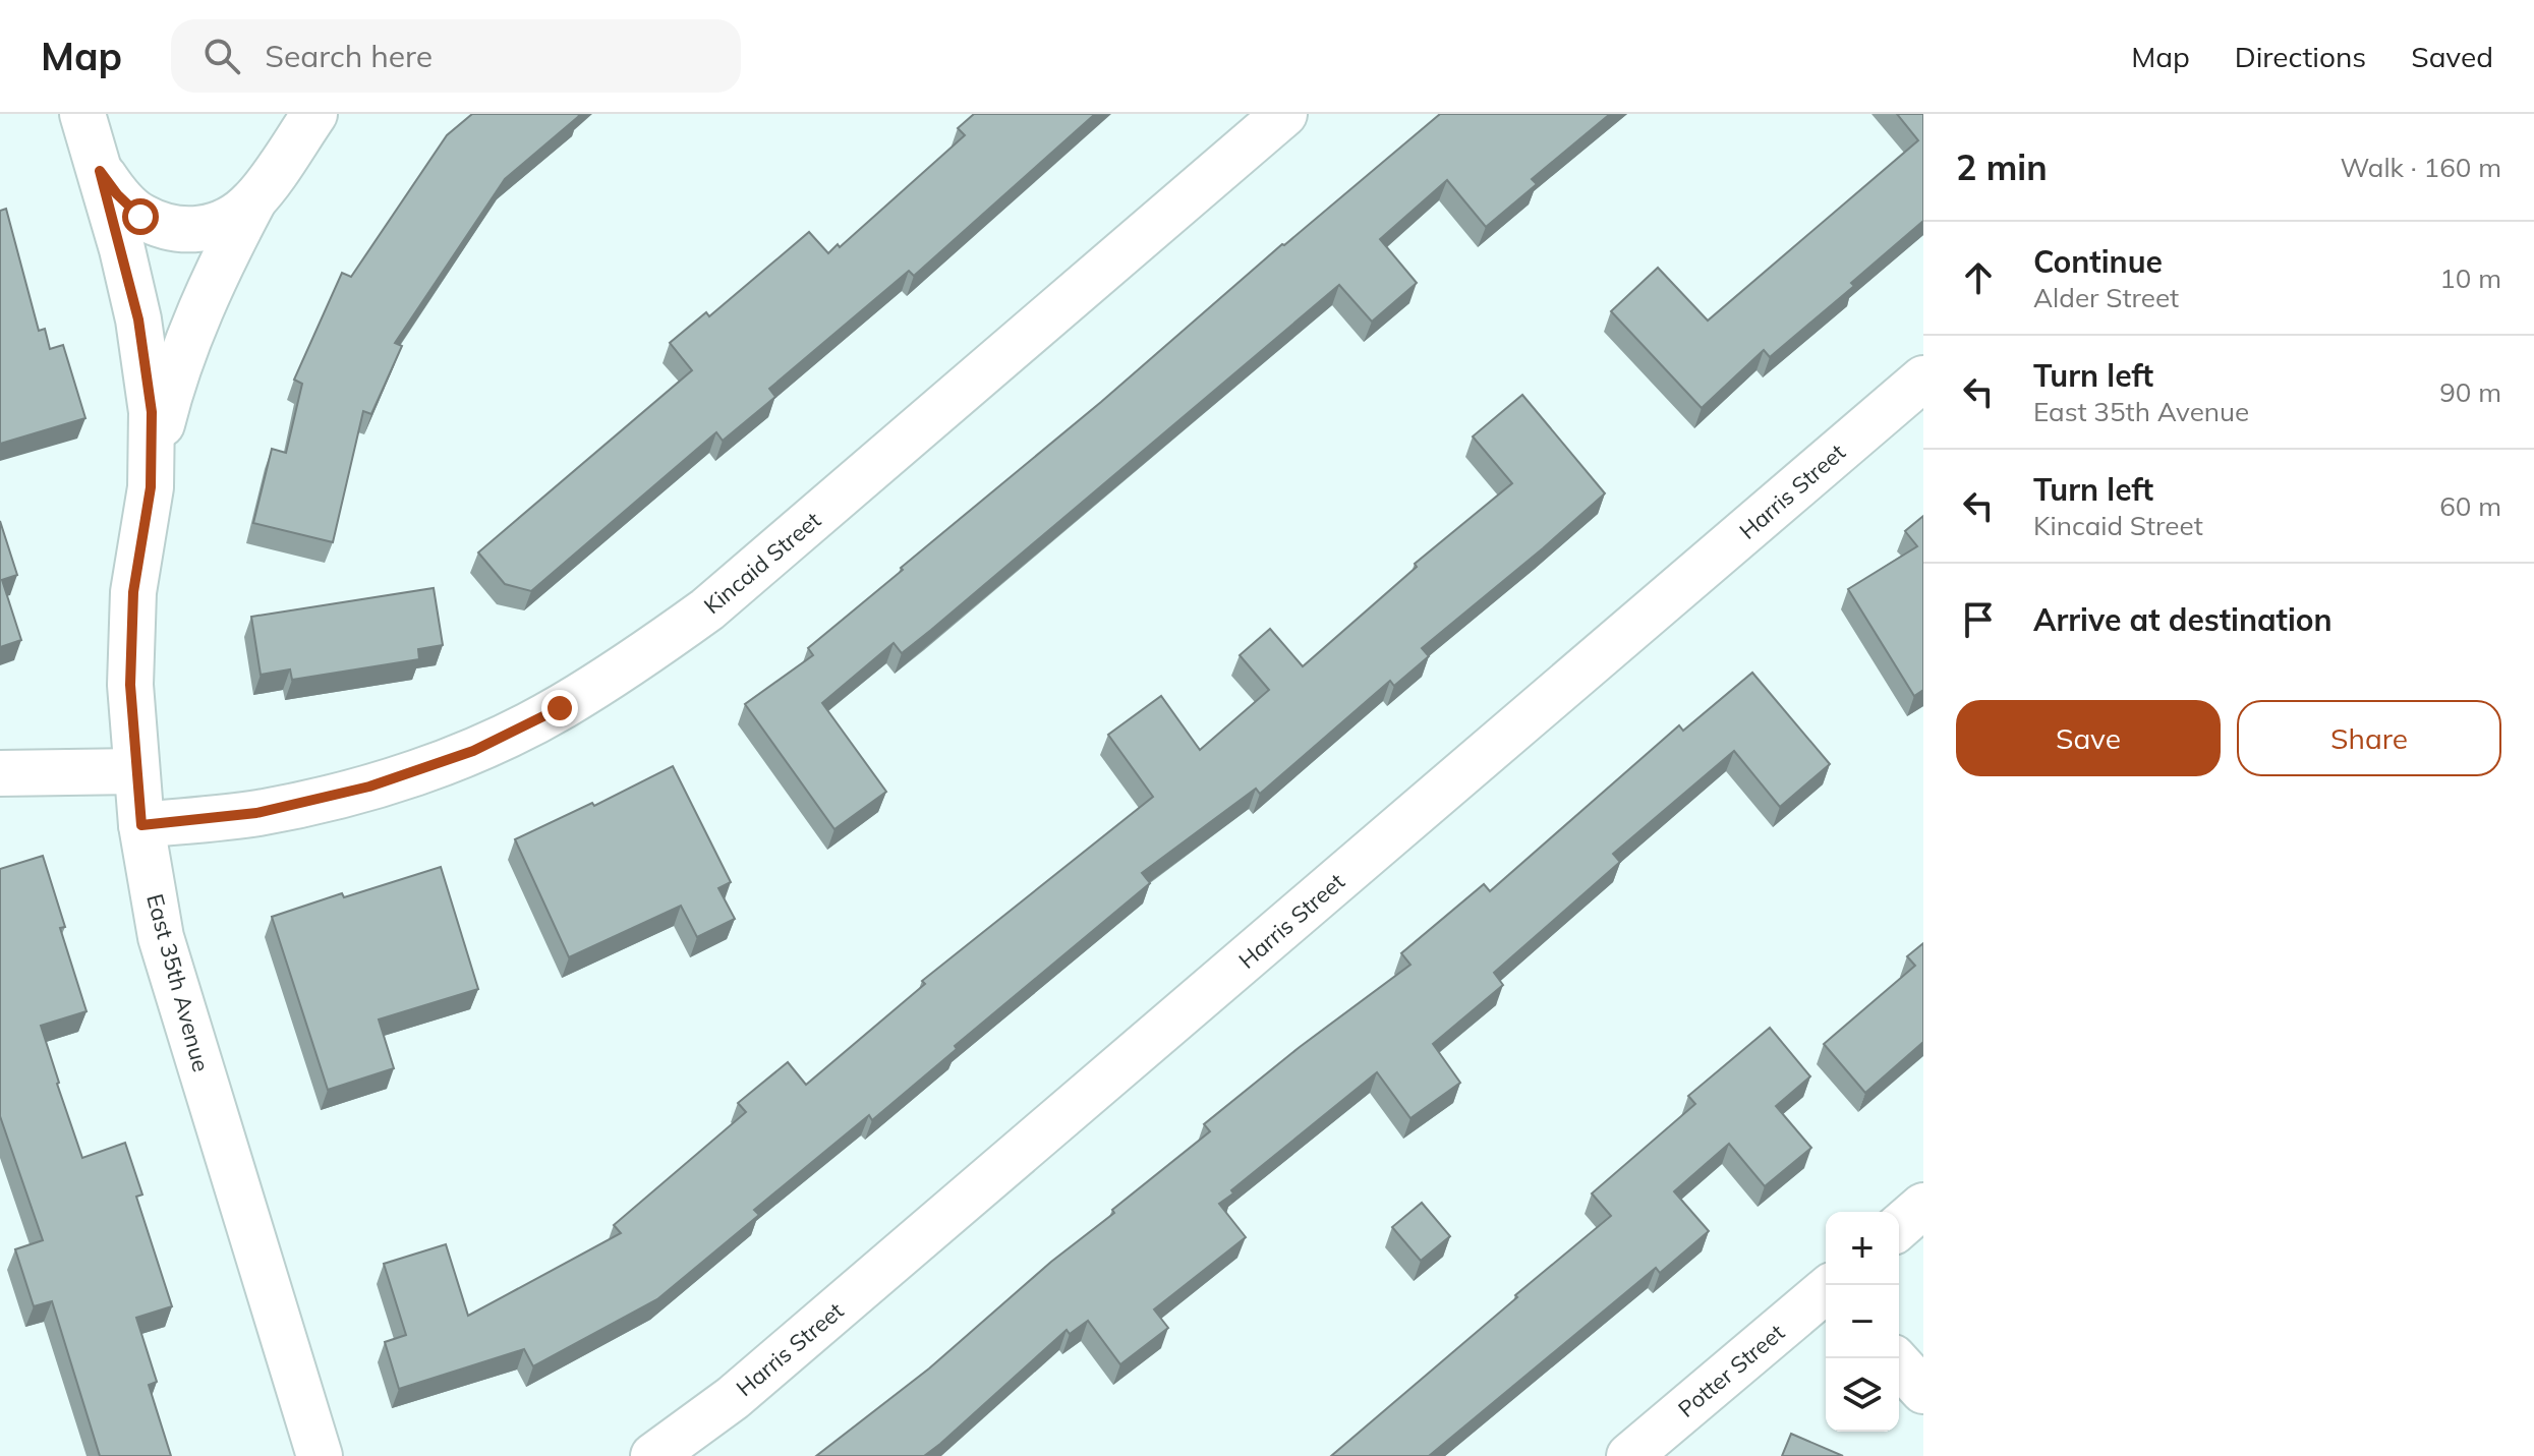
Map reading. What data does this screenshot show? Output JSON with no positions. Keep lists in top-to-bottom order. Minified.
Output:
{"streets":{"street":["Harris Street","Kincaid Street","East 35th Avenue","Potter Street"]},"crossings":[["Kincaid Street","East 35th Avenue"]],"page":{"header":"Map","search":"Search here","nav":["Map","Directions","Saved"],"heading":["2 min","Walk · 160 m"],"list":[["Continue","Alder Street","10 m"],["Turn left","East 35th Avenue","90 m"],["Turn left","Kincaid Street","60 m"],"Arrive at destination"],"buttons":["Save","Share"],"map_buttons":["+","−"]}}
